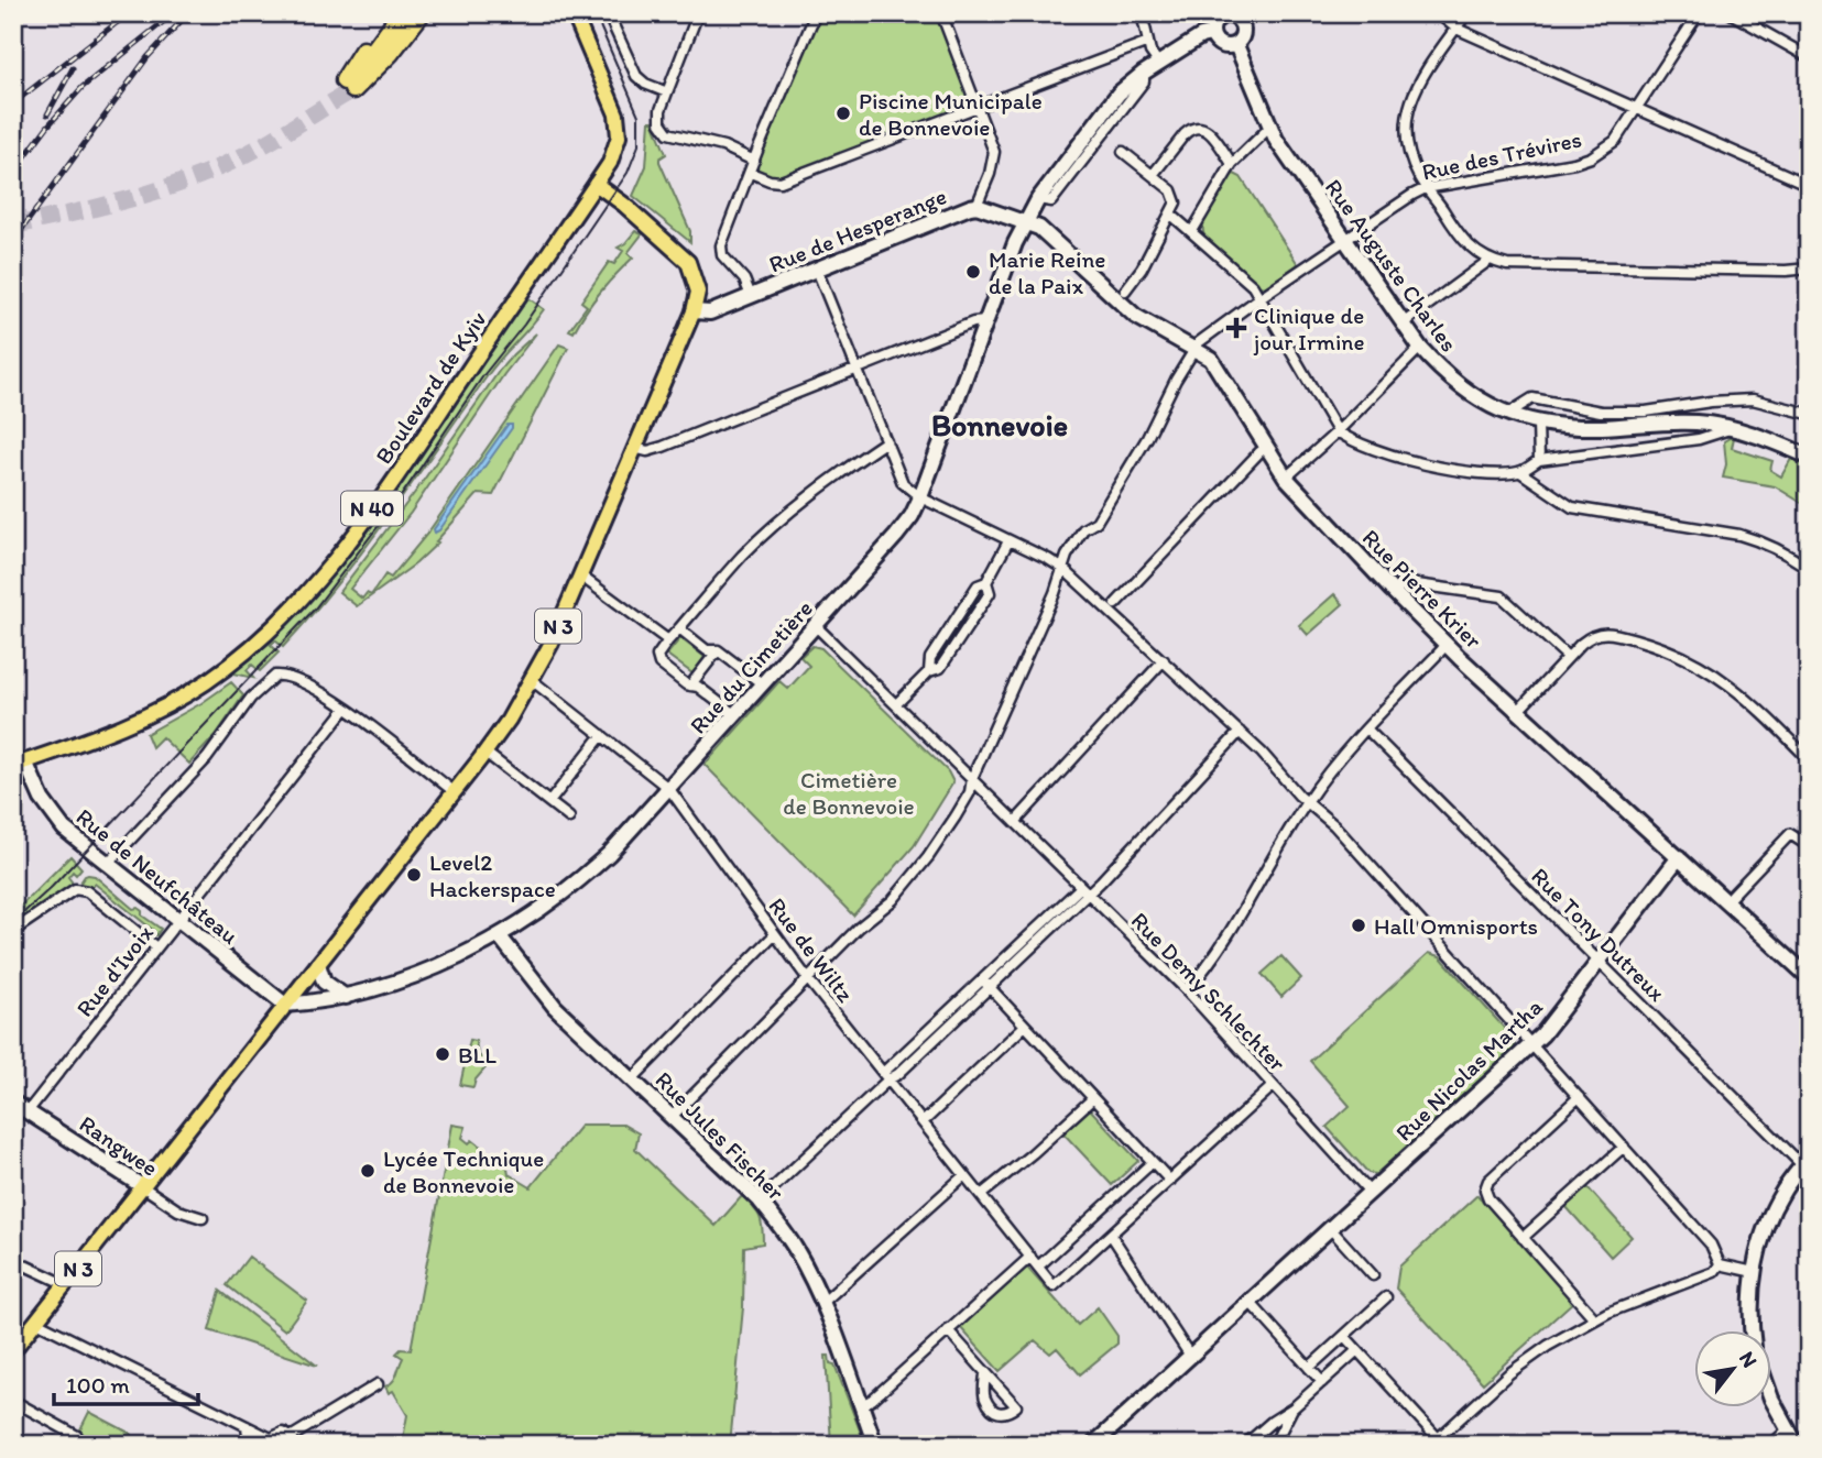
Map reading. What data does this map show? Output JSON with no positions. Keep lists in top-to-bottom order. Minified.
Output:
{"streets":{"main road":["Rue de Hesperange","Rue Auguste Charles","Boulevard de Kyiv","N 40","Rue Pierre Krier","N 3","Rue du Cimetière","Rue de Neufchâteau","Rue Nicolas Martha","Rue Jules Fischer","Rangwee"],"street":["Rue des Trévires","Rue Tony Dutreux","Rue de Wiltz","Rue d'Ivoix","Rue Demy Schlechter"]},"crossings":[["Rue des Trévires","Rue Auguste Charles"],["Rue des Trévires","Rue Pierre Krier"],["Rue des Trévires","Rue de Wiltz"],["Rue des Trévires","Rue Demy Schlechter"],["Rue des Trévires","Rue Jules Fischer"],["Rue de Hesperange","Rue Pierre Krier"],["Rue de Hesperange","N 3"],["Rue de Hesperange","Rue du Cimetière"],["Rue Auguste Charles","Rue du Cimetière"],["Boulevard de Kyiv","N 3"],["Boulevard de Kyiv","Rue de Neufchâteau"],["Rue Pierre Krier","Rue du Cimetière"],["Rue Pierre Krier","Rue Nicolas Martha"],["N 3","Rue du Cimetière"],["N 3","Rue de Neufchâteau"],["N 3","Rue de Wiltz"],["N 3","Rangwee"],["Rue du Cimetière","Rue de Neufchâteau"],["Rue du Cimetière","Rue de Wiltz"],["Rue du Cimetière","Rue Demy Schlechter"],["Rue du Cimetière","Rue Jules Fischer"],["Rue de Neufchâteau","Rue d'Ivoix"],["Rue Tony Dutreux","Rue Nicolas Martha"],["Rue d'Ivoix","Rangwee"],["Rue Demy Schlechter","Rue Nicolas Martha"]],"districts":["Bonnevoie"],"parks":["Cimetière de Bonnevoie"],"places":{"other":["Piscine Municipale de Bonnevoie","Marie Reine de la Paix","Level2 Hackerspace","Hall Omnisports","BLL","Lycée Technique de Bonnevoie"],"health":["Clinique de jour Irmine"]},"scale_bar":"100 m","north":"top right"}
